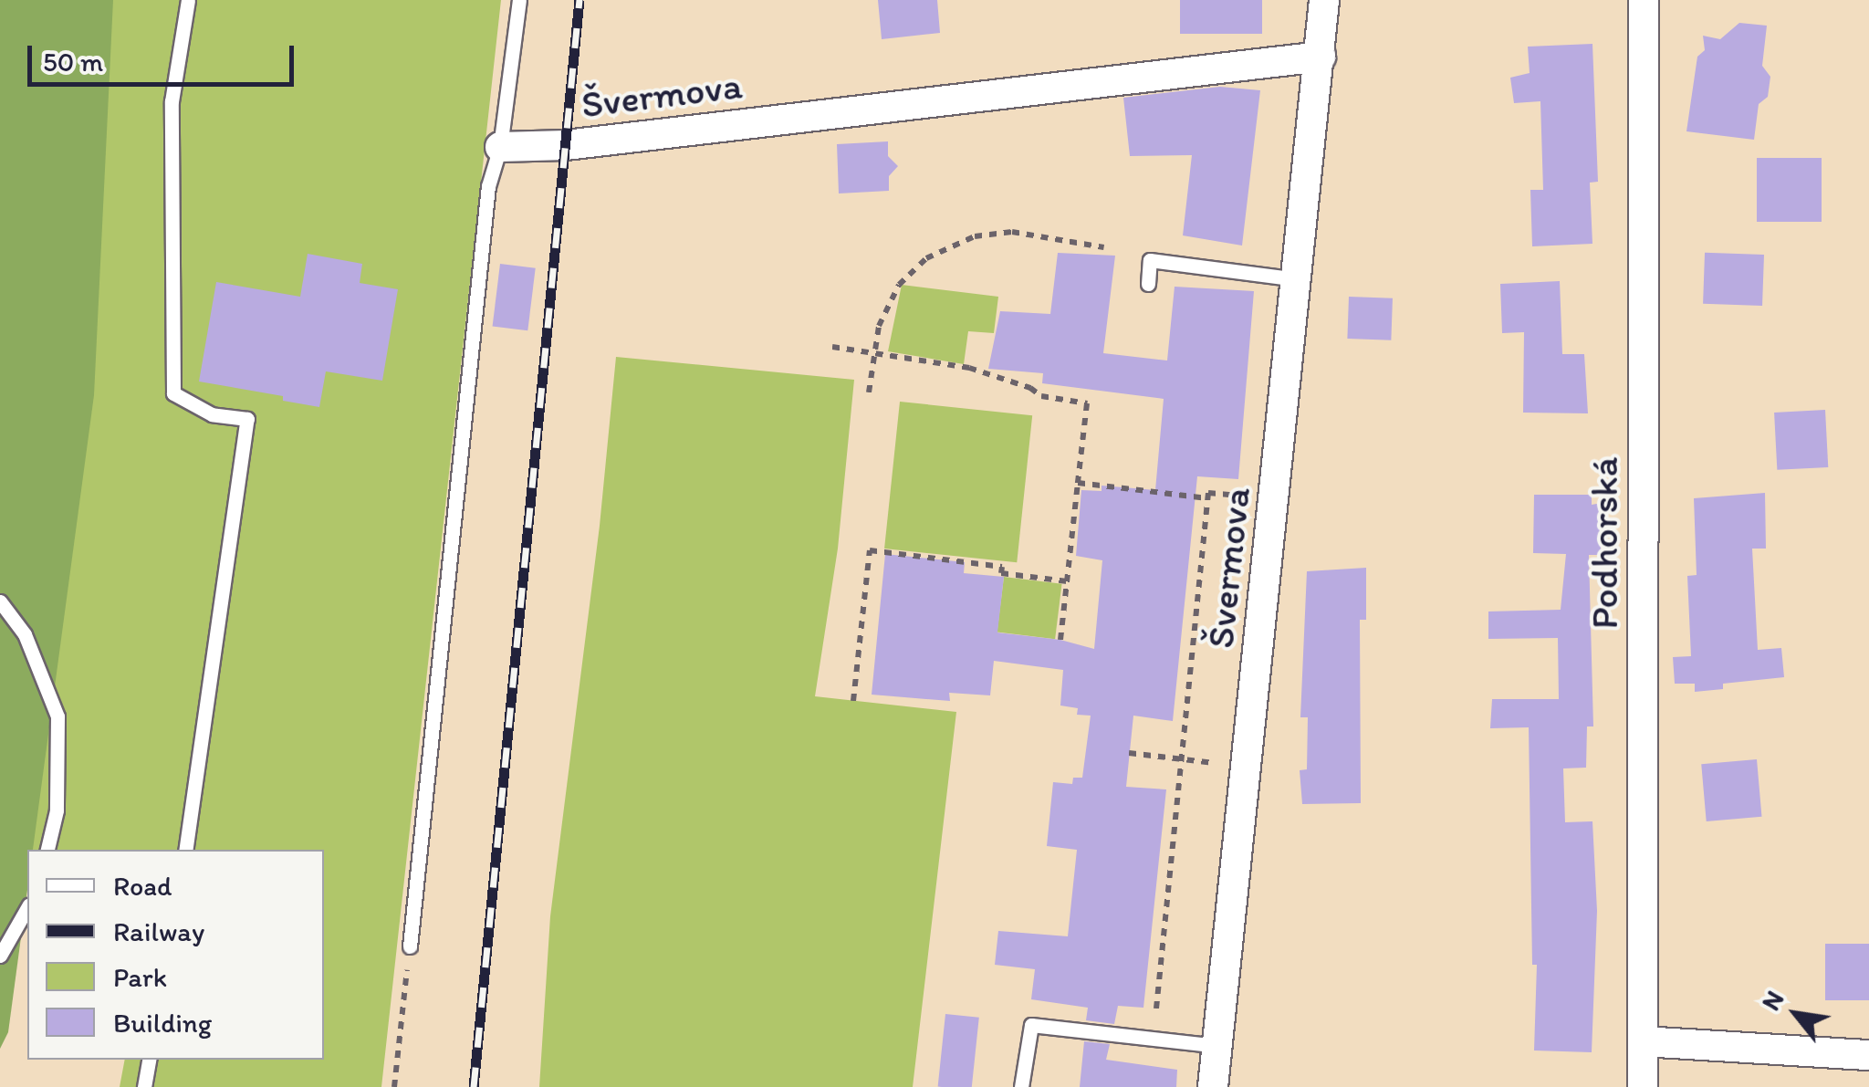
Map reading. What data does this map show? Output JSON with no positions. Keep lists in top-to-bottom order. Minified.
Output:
{"streets":{"street":["Švermova","Podhorská"]},"legend":["Road","Railway","Park","Building"],"scale_bar":"50 m","north":"top left"}
